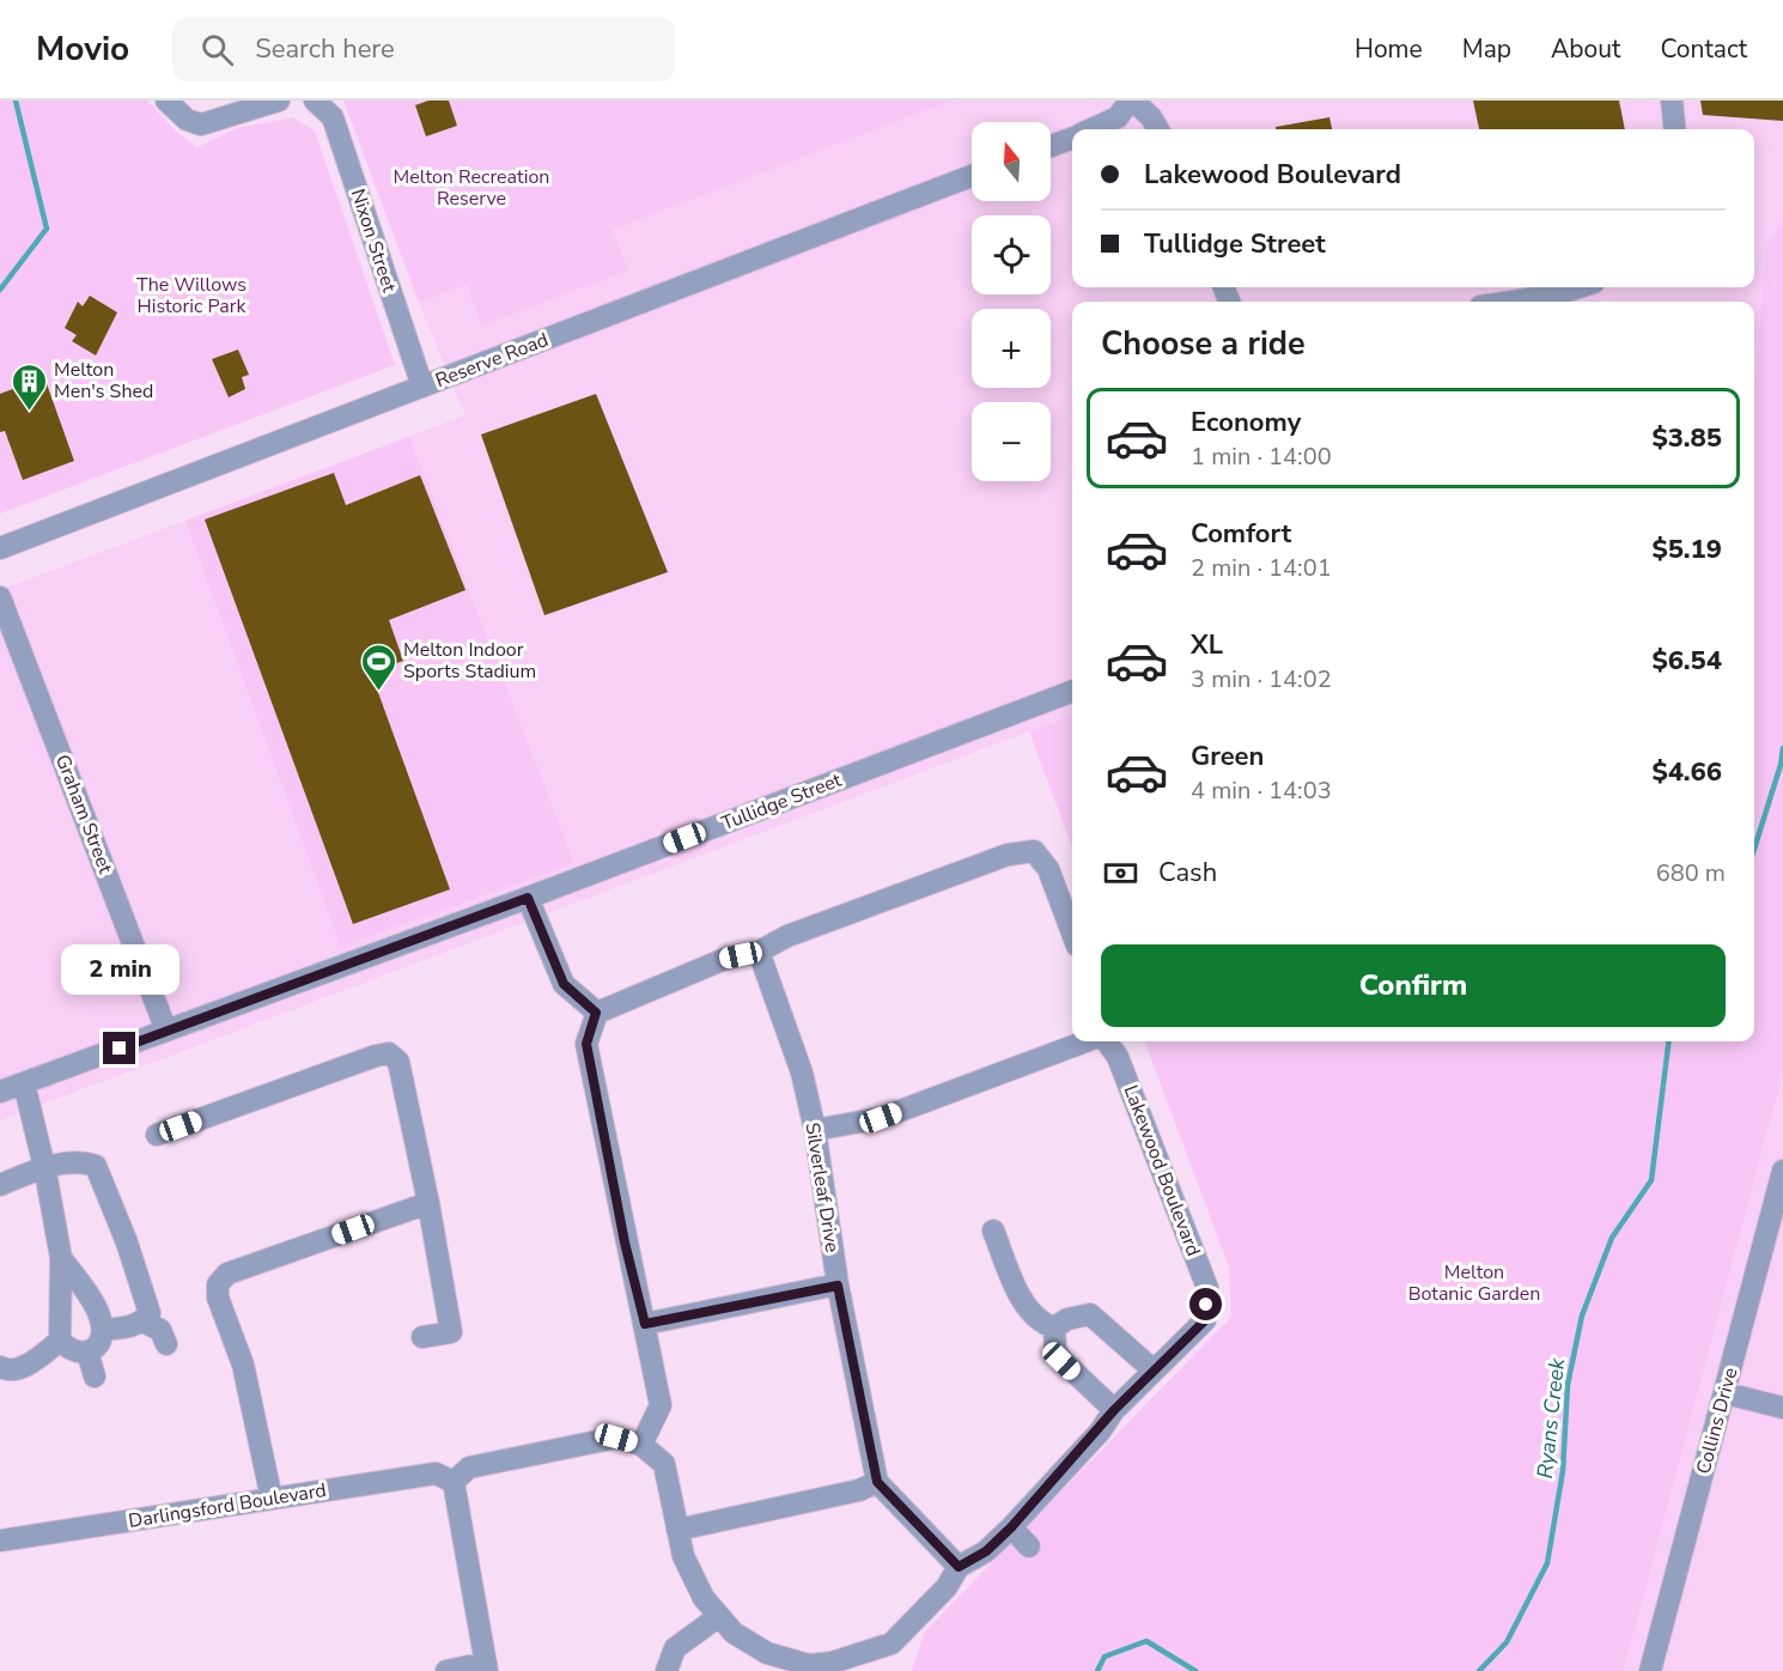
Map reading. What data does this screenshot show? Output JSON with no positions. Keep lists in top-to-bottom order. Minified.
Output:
{"streets":{"street":["Nixon Street","Reserve Road","Tullidge Street","Graham Street","Lakewood Boulevard","Silverleaf Drive","Collins Drive","Darlingsford Boulevard"]},"crossings":[["Nixon Street","Reserve Road"],["Tullidge Street","Graham Street"]],"water":["Ryans Creek"],"parks":["Melton Recreation Reserve","The Willows Historic Park","Melton Botanic Garden"],"places":{"building":["Melton Men's Shed"],"sports":["Melton Indoor Sports Stadium"]},"north":"top","page":{"header":"Movio","search":"Search here","nav":["Home","Map","About","Contact"],"map_buttons":["+","−"],"banner":["Lakewood Boulevard","Tullidge Street"],"heading":"Choose a ride","list":[{"name":"Economy","note":"1 min · 14:00","value":"$3.85"},{"name":"Comfort","note":"2 min · 14:01","value":"$5.19"},{"name":"XL","note":"3 min · 14:02","value":"$6.54"},{"name":"Green","note":"4 min · 14:03","value":"$4.66"}],"pay":["Cash","680 m"],"buttons":"Confirm","bubble":"2 min"}}
